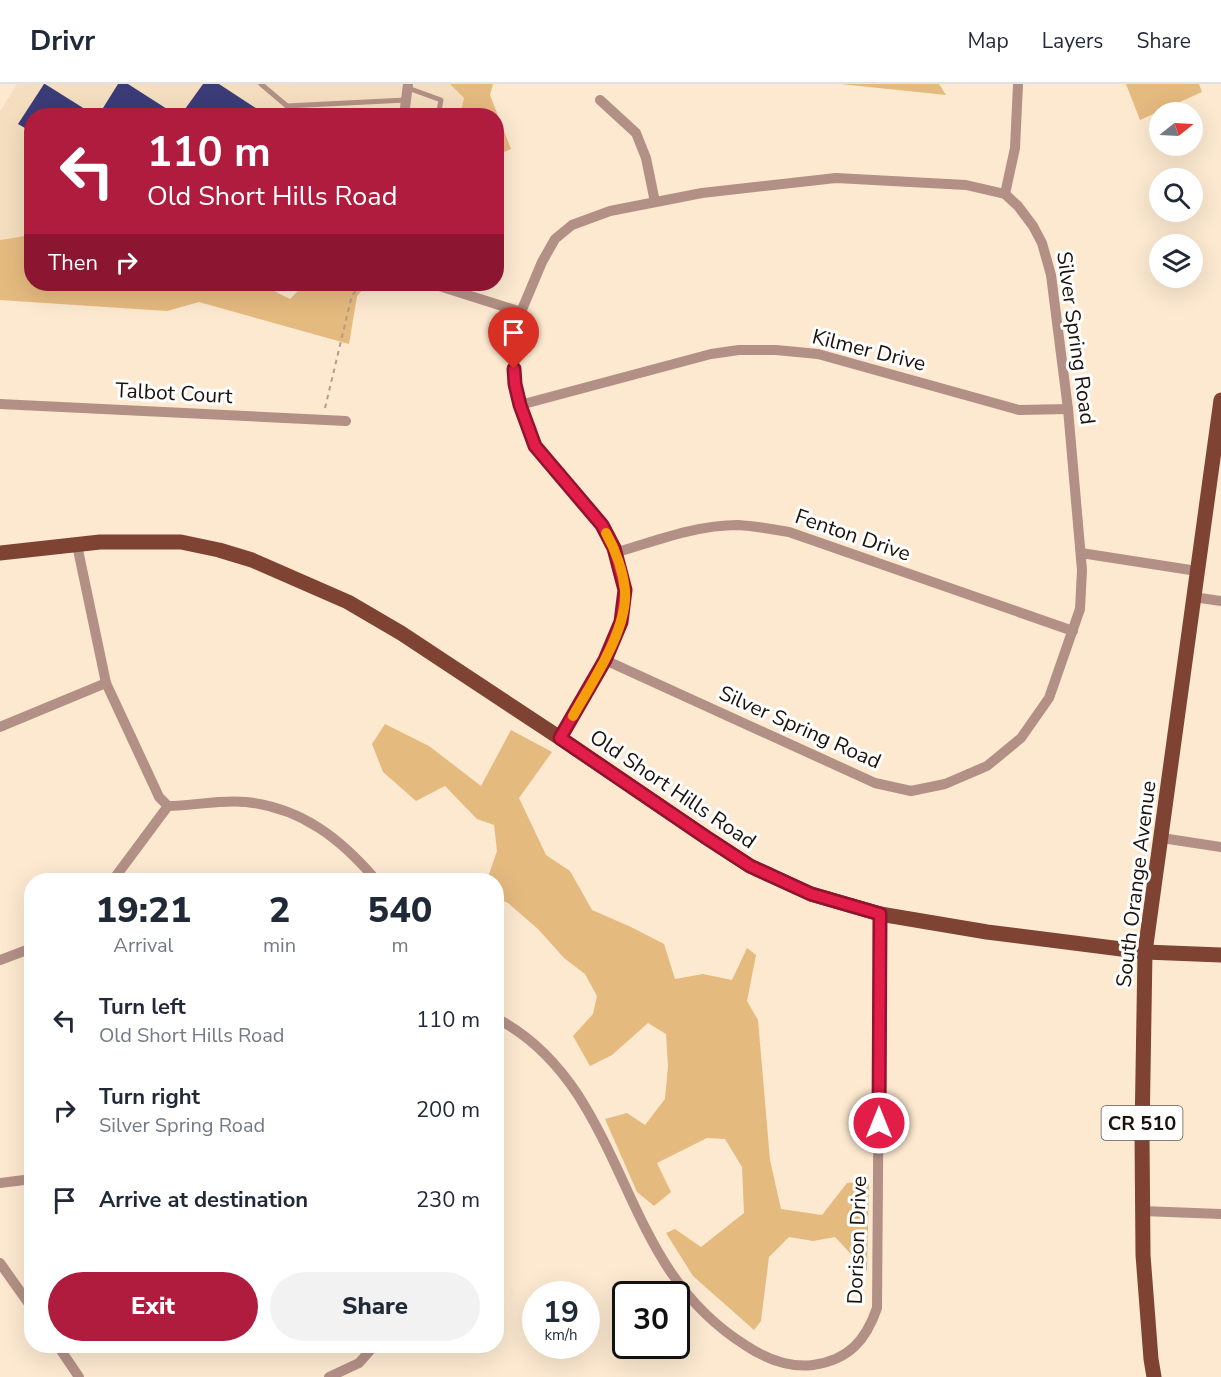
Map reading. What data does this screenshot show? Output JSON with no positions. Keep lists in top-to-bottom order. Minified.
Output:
{"streets":{"main road":["Old Short Hills Road","South Orange Avenue","CR 510"],"street":["Silver Spring Road","Kilmer Drive","Talbot Court","Fenton Drive","Dorison Drive"]},"crossings":[["Silver Spring Road","Kilmer Drive"],["Silver Spring Road","Fenton Drive"],["Old Short Hills Road","South Orange Avenue"],["Old Short Hills Road","Dorison Drive"]],"north":"right","page":{"header":"Drivr","nav":["Map","Layers","Share"],"turn":["110 m","Old Short Hills Road"],"then":"Then","eta":["19:21","Arrival","2","min","540","m"],"list":[{"name":"Turn left","note":"Old Short Hills Road","value":"110 m"},{"name":"Turn right","note":"Silver Spring Road","value":"200 m"},{"name":"Arrive at destination","value":"230 m"}],"buttons":["Exit","Share"],"speed":"19 km/h","limit":"30"}}
